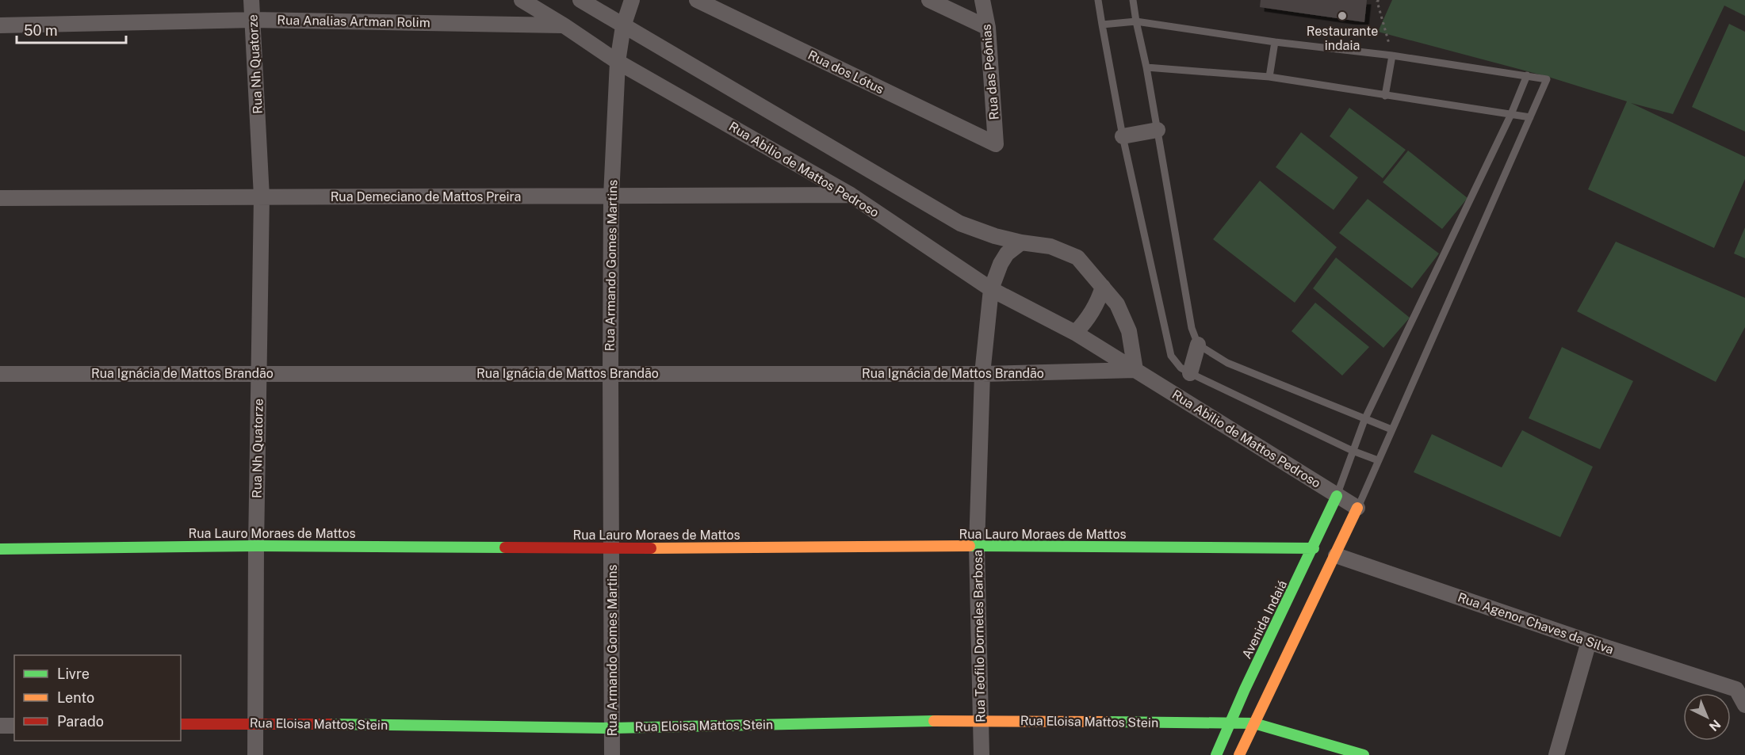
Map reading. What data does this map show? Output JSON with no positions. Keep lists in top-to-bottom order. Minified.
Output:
{"streets":{"street":["Rua Analias Artman Rolim","Rua Nh Quatorze","Rua dos Lótus","Rua das Peônias","Rua Abilio de Mattos Pedroso","Rua Demeciano de Mattos Preira","Rua Armando Gomes Martins","Rua Ignácia de Mattos Brandão","Rua Lauro Moraes de Mattos","Avenida Indaiá","Rua Agenor Chaves da Silva","Rua Teofilo Dorneles Barbosa","Rua Eloisa Mattos Stein"]},"crossings":[["Rua Analias Artman Rolim","Rua Nh Quatorze"],["Rua Analias Artman Rolim","Rua Abilio de Mattos Pedroso"],["Rua Nh Quatorze","Rua Demeciano de Mattos Preira"],["Rua Nh Quatorze","Rua Ignácia de Mattos Brandão"],["Rua Nh Quatorze","Rua Lauro Moraes de Mattos"],["Rua Nh Quatorze","Rua Eloisa Mattos Stein"],["Rua dos Lótus","Rua das Peônias"],["Rua Abilio de Mattos Pedroso","Rua Demeciano de Mattos Preira"],["Rua Abilio de Mattos Pedroso","Rua Armando Gomes Martins"],["Rua Abilio de Mattos Pedroso","Rua Ignácia de Mattos Brandão"],["Rua Abilio de Mattos Pedroso","Avenida Indaiá"],["Rua Abilio de Mattos Pedroso","Rua Teofilo Dorneles Barbosa"],["Rua Demeciano de Mattos Preira","Rua Armando Gomes Martins"],["Rua Armando Gomes Martins","Rua Ignácia de Mattos Brandão"],["Rua Armando Gomes Martins","Rua Lauro Moraes de Mattos"],["Rua Armando Gomes Martins","Rua Eloisa Mattos Stein"],["Rua Ignácia de Mattos Brandão","Rua Teofilo Dorneles Barbosa"],["Rua Lauro Moraes de Mattos","Avenida Indaiá"],["Rua Lauro Moraes de Mattos","Rua Teofilo Dorneles Barbosa"],["Avenida Indaiá","Rua Eloisa Mattos Stein"],["Rua Teofilo Dorneles Barbosa","Rua Eloisa Mattos Stein"]],"places":["Restaurante indaia"],"legend":["Livre","Lento","Parado"],"scale_bar":"50 m","north":"bottom right"}
